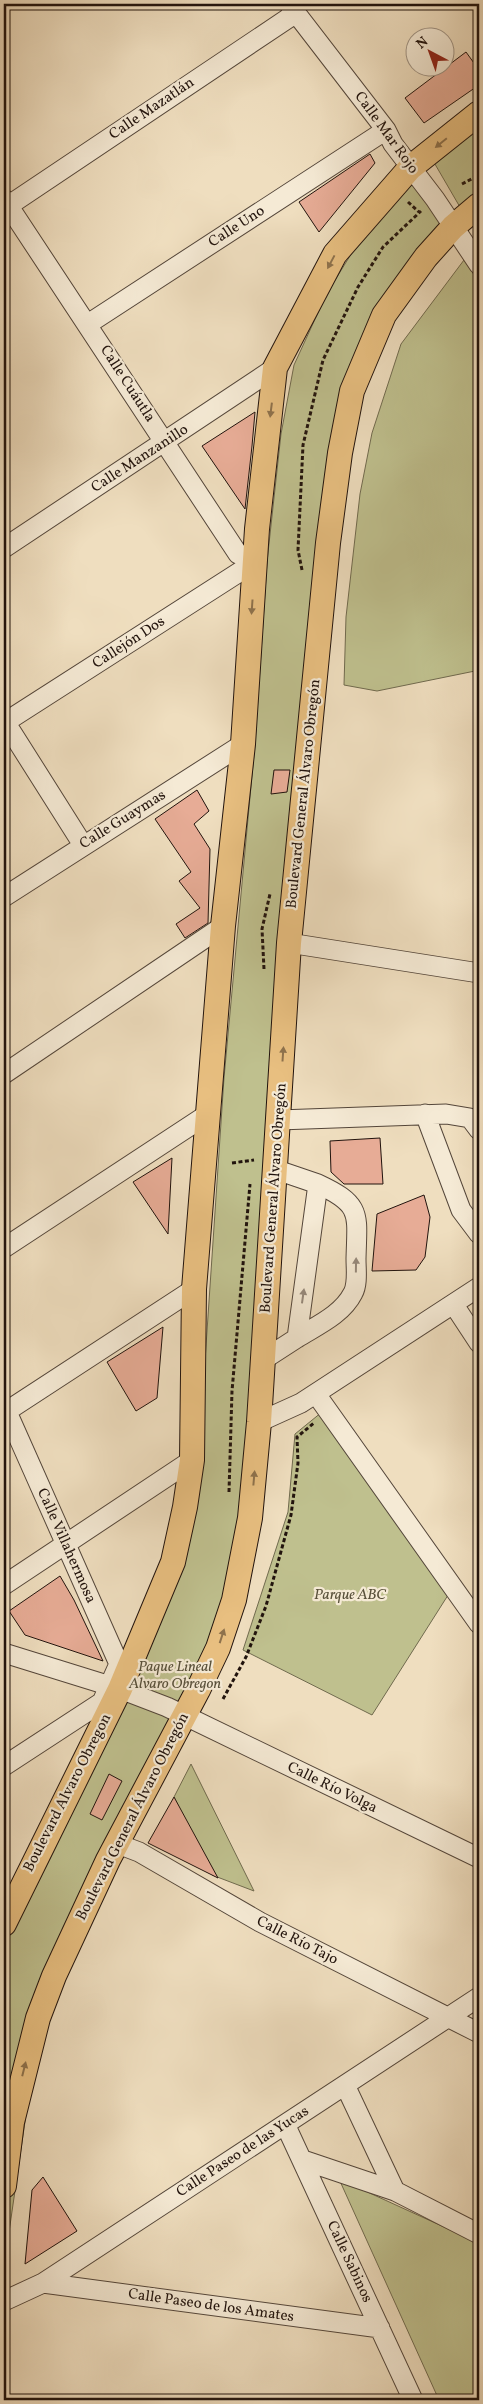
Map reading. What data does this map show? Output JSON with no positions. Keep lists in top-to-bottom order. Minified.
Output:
{"streets":{"main road":["Boulevard General Álvaro Obregón","Boulevard Alvaro Obregon"],"street":["Calle Mazatlán","Calle Mar Rojo","Calle Uno","Calle Cuáutla","Calle Manzanillo","Callejón Dos","Calle Guaymas","Calle Villahermosa","Calle Río Volga","Calle Río Tajo","Calle Paseo de las Yucas","Calle Sabinos","Calle Paseo de los Amates"]},"crossings":[["Calle Mazatlán","Calle Mar Rojo"],["Calle Mazatlán","Calle Cuáutla"],["Calle Mar Rojo","Calle Uno"],["Calle Mar Rojo","Boulevard General Álvaro Obregón"],["Calle Uno","Calle Cuáutla"],["Calle Cuáutla","Calle Manzanillo"],["Calle Cuáutla","Callejón Dos"],["Boulevard General Álvaro Obregón","Calle Río Volga"],["Boulevard General Álvaro Obregón","Calle Río Tajo"],["Calle Villahermosa","Calle Río Volga"],["Calle Villahermosa","Boulevard Alvaro Obregon"],["Calle Río Volga","Boulevard Alvaro Obregon"],["Calle Río Tajo","Calle Paseo de las Yucas"],["Calle Paseo de las Yucas","Calle Sabinos"],["Calle Paseo de las Yucas","Calle Paseo de los Amates"],["Calle Sabinos","Calle Paseo de los Amates"]],"parks":["Parque ABC","Paque Lineal Alvaro Obregon"],"north":"top left"}
